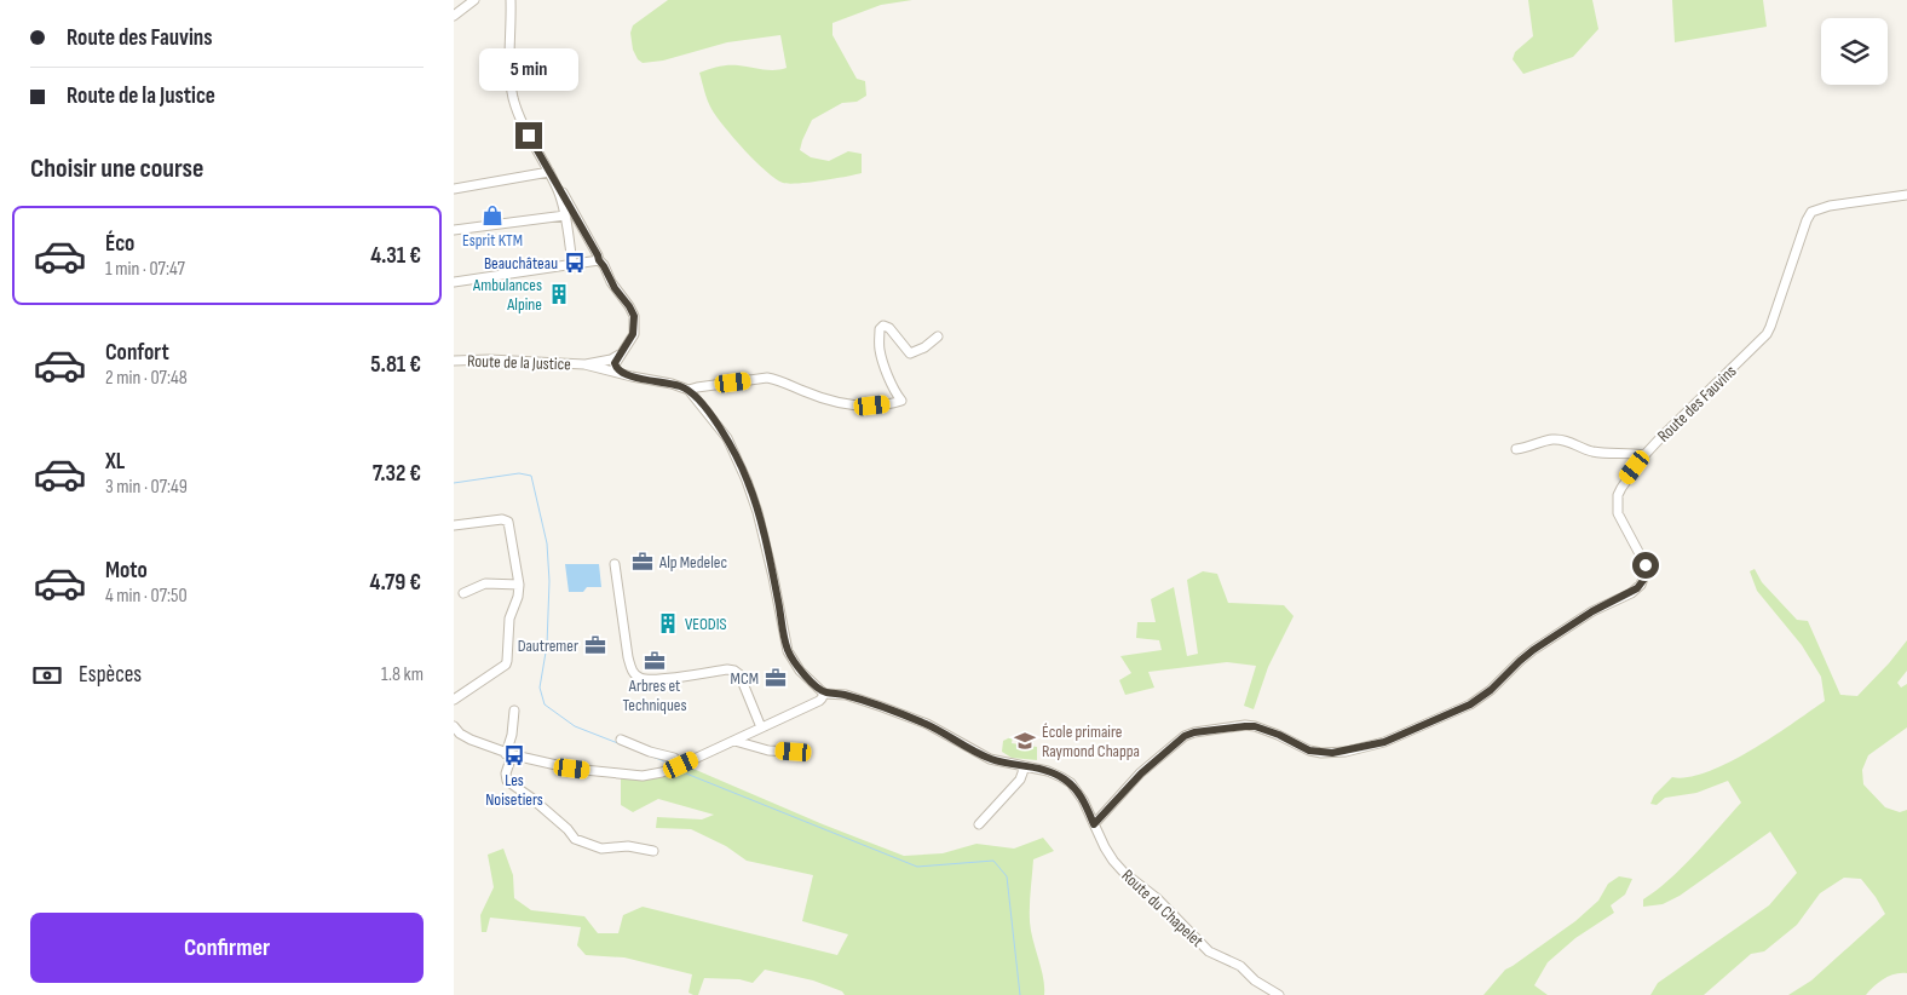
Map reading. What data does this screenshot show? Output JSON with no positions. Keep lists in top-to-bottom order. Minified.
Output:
{"streets":{"street":["Route de la Justice","Route des Fauvins","Route du Chapelet"]},"crossings":[["Route des Fauvins","Route du Chapelet"]],"places":{"shop":["Esprit KTM"],"bus stop":["Beauchâteau","Les Noisetiers"],"building":["Ambulances Alpine","VEODIS"],"office":["Alp Medelec","Dautremer","Arbres et Techniques","MCM"],"school or university":["École primaire Raymond Chappa"]},"page":{"banner":["Route des Fauvins","Route de la Justice"],"bubble":"5 min","heading":"Choisir une course","list":[{"name":"Éco","note":"1 min · 07:47","value":"4.31 €"},{"name":"Confort","note":"2 min · 07:48","value":"5.81 €"},{"name":"XL","note":"3 min · 07:49","value":"7.32 €"},{"name":"Moto","note":"4 min · 07:50","value":"4.79 €"}],"pay":["Espèces","1.8 km"],"buttons":"Confirmer"}}
